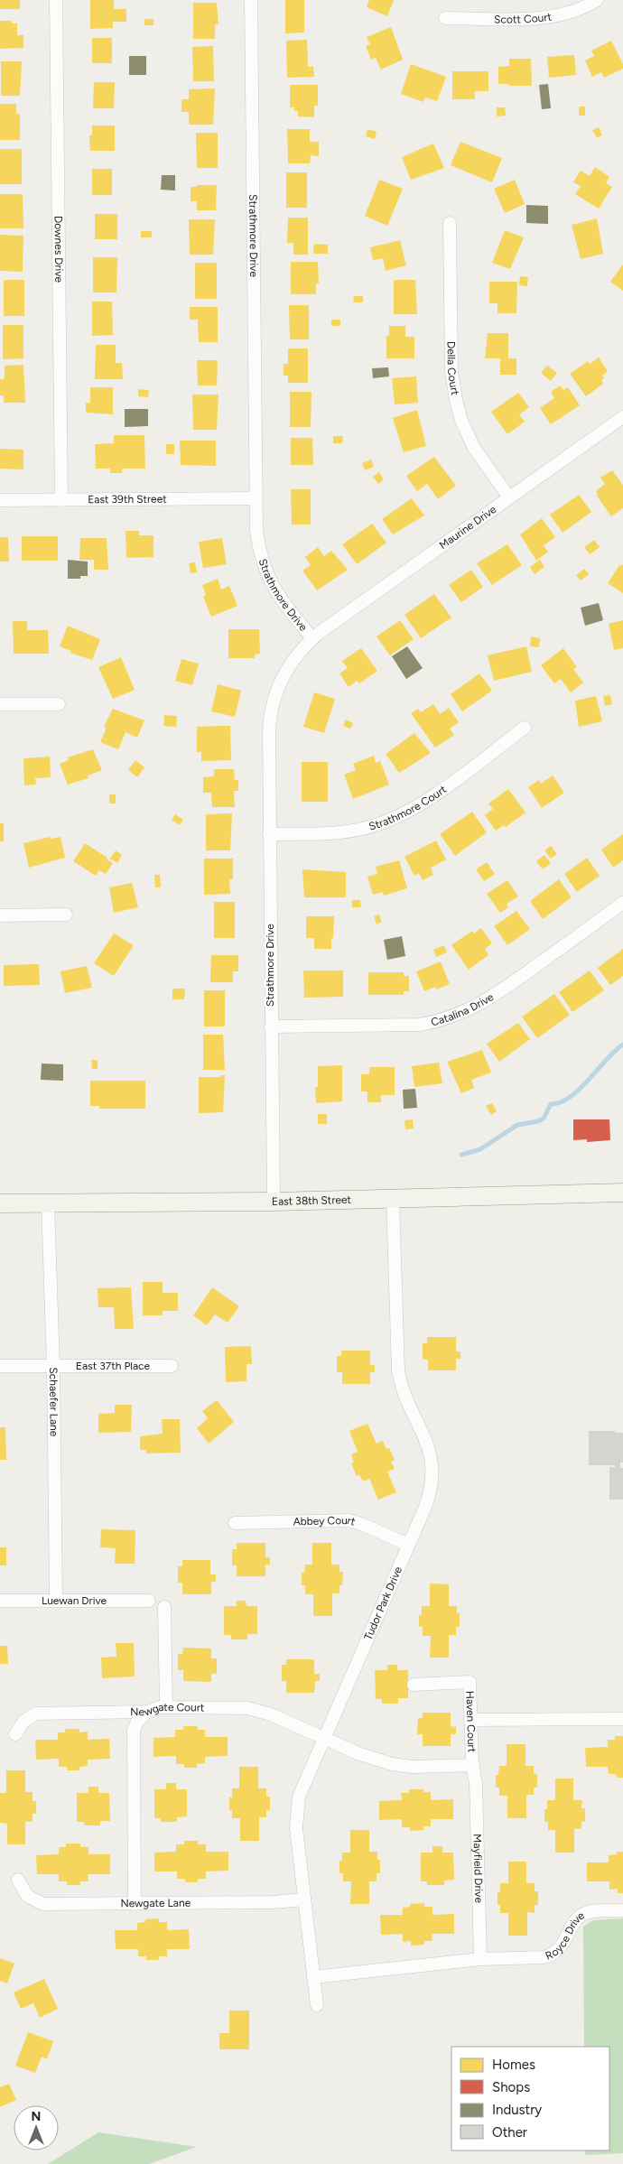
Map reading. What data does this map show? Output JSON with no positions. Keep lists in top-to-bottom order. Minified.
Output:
{"streets":{"main road":["East 38th Street"],"street":["Scott Court","Strathmore Drive","Downes Drive","Della Court","East 39th Street","Maurine Drive","Strathmore Court","Catalina Drive","East 37th Place","Schaefer Lane","Abbey Court","Luewan Drive","Tudor Park Drive","Newgate Court","Haven Court","Mayfield Drive","Newgate Lane","Royce Drive"]},"crossings":[["Strathmore Drive","East 39th Street"],["Strathmore Drive","Maurine Drive"],["Strathmore Drive","Strathmore Court"],["Strathmore Drive","Catalina Drive"],["Strathmore Drive","East 38th Street"],["Downes Drive","East 39th Street"],["Della Court","Maurine Drive"],["East 38th Street","Schaefer Lane"],["East 38th Street","Tudor Park Drive"],["East 37th Place","Schaefer Lane"],["Schaefer Lane","Luewan Drive"],["Abbey Court","Tudor Park Drive"],["Tudor Park Drive","Newgate Court"],["Tudor Park Drive","Newgate Lane"],["Haven Court","Mayfield Drive"],["Mayfield Drive","Royce Drive"]],"legend":["Homes","Shops","Industry","Other"],"north":"top"}
